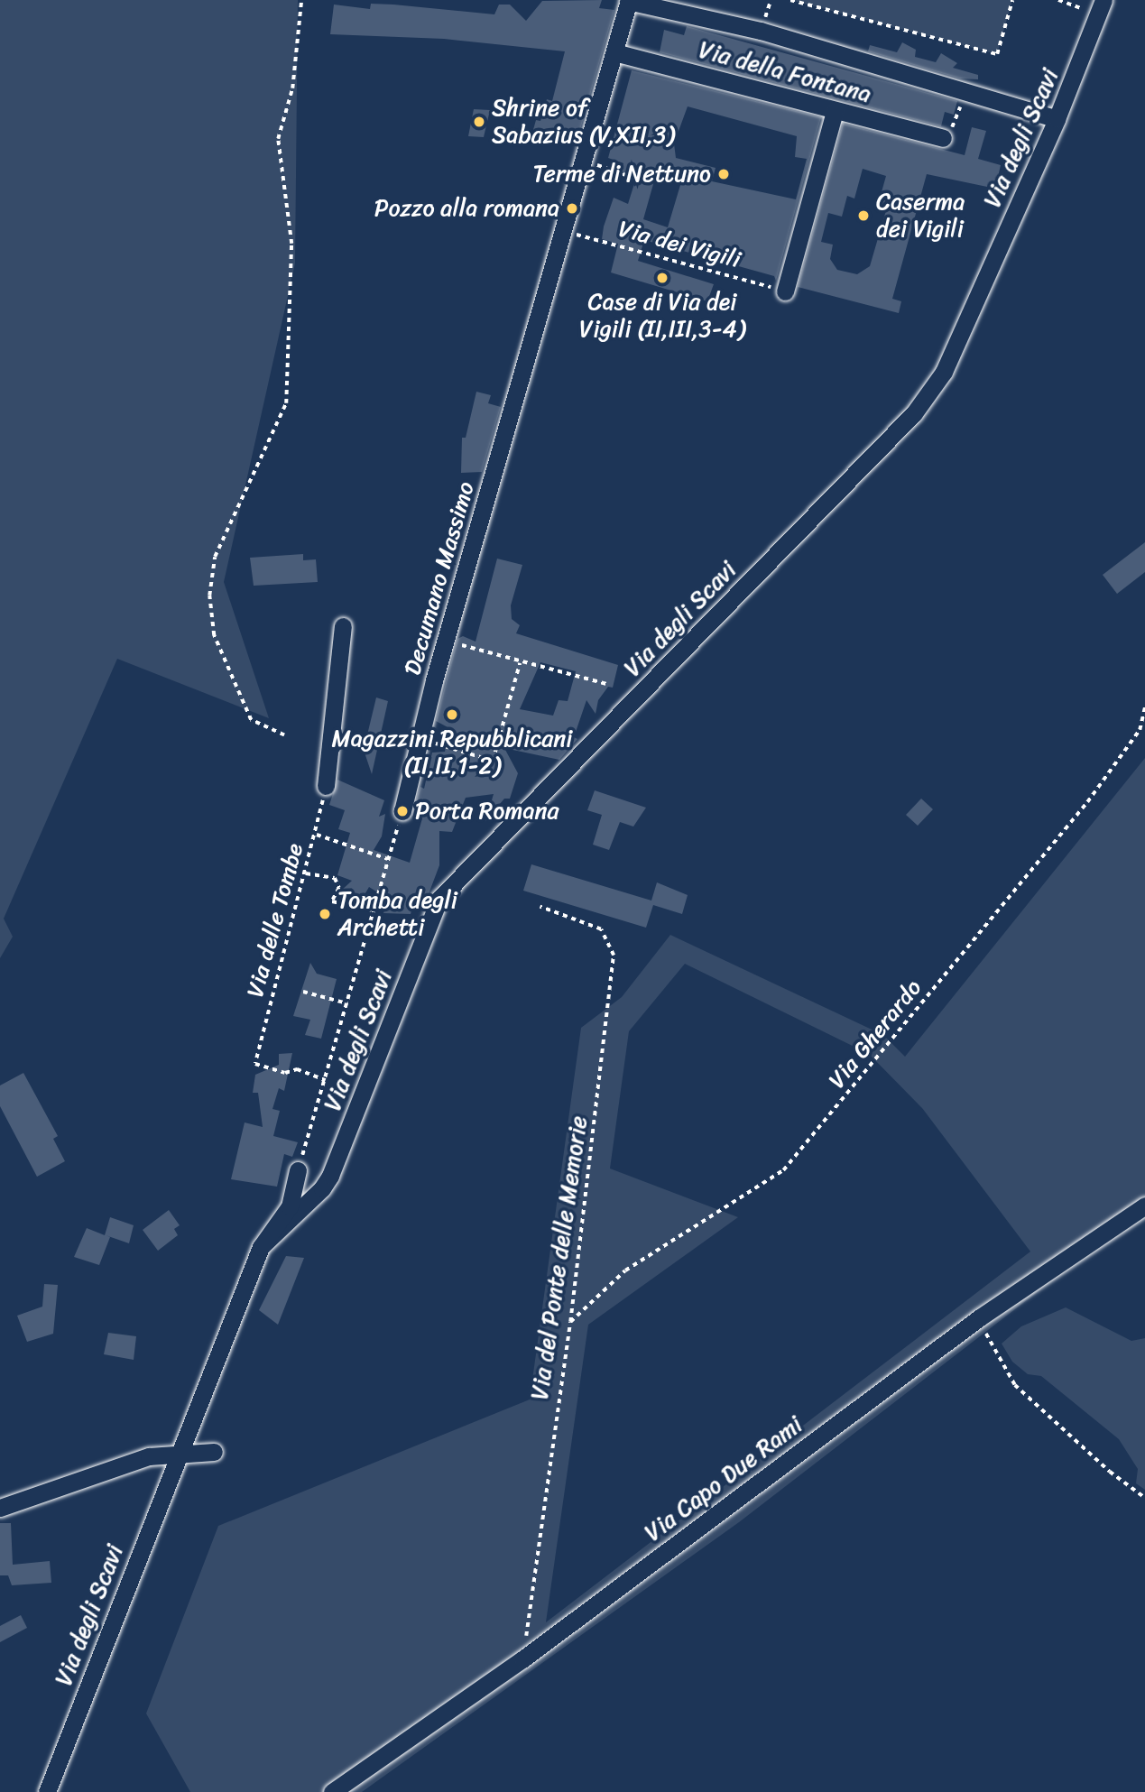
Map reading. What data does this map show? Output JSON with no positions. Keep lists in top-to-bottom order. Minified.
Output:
{"streets":{"street":["Via della Fontana","Via degli Scavi","Decumano Massimo","Via Capo Due Rami"],"path":["Via dei Vigili","Via delle Tombe","Via Gherardo","Via del Ponte delle Memorie"]},"crossings":[["Via della Fontana","Decumano Massimo"],["Via dei Vigili","Decumano Massimo"],["Via Gherardo","Via del Ponte delle Memorie"],["Via del Ponte delle Memorie","Via Capo Due Rami"]],"places":["Shrine of Sabazius (V,XII,3)","Terme di Nettuno","Pozzo alla romana","Caserma dei Vigili","Case di Via dei Vigili (II,III,3-4)","Magazzini Repubblicani (II,II,1-2)","Porta Romana","Tomba degli Archetti"]}
